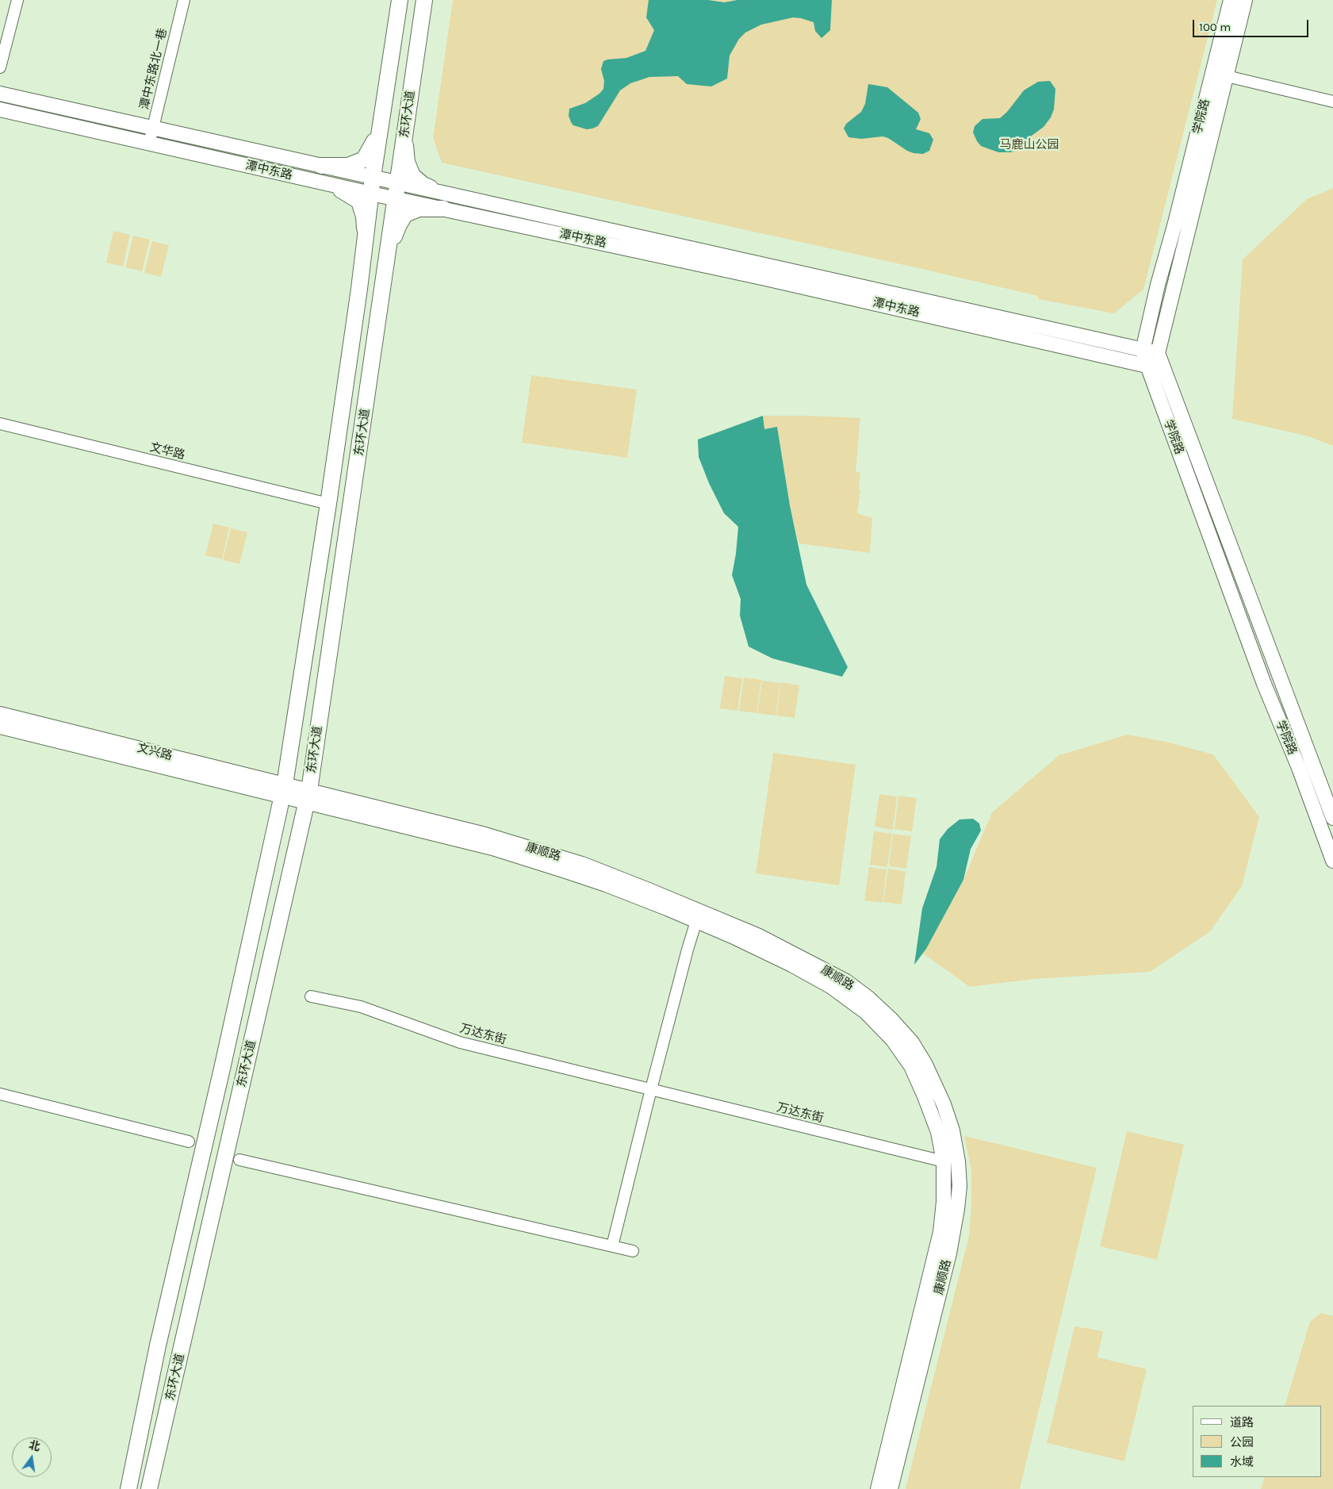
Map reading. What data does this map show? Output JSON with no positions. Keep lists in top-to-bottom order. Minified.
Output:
{"streets":{"highway":["东环大道"],"main road":["学院路","潭中东路","文兴路","康顺路"],"street":["潭中东路北一巷","文华路","万达东街"]},"crossings":[["潭中东路北一巷","潭中东路"],["东环大道","潭中东路"],["东环大道","文华路"],["东环大道","文兴路"],["东环大道","康顺路"],["学院路","潭中东路"],["文兴路","康顺路"],["康顺路","万达东街"]],"parks":["马鹿山公园"],"legend":["道路","公园","水域"],"scale_bar":"100 m","north":"top"}
